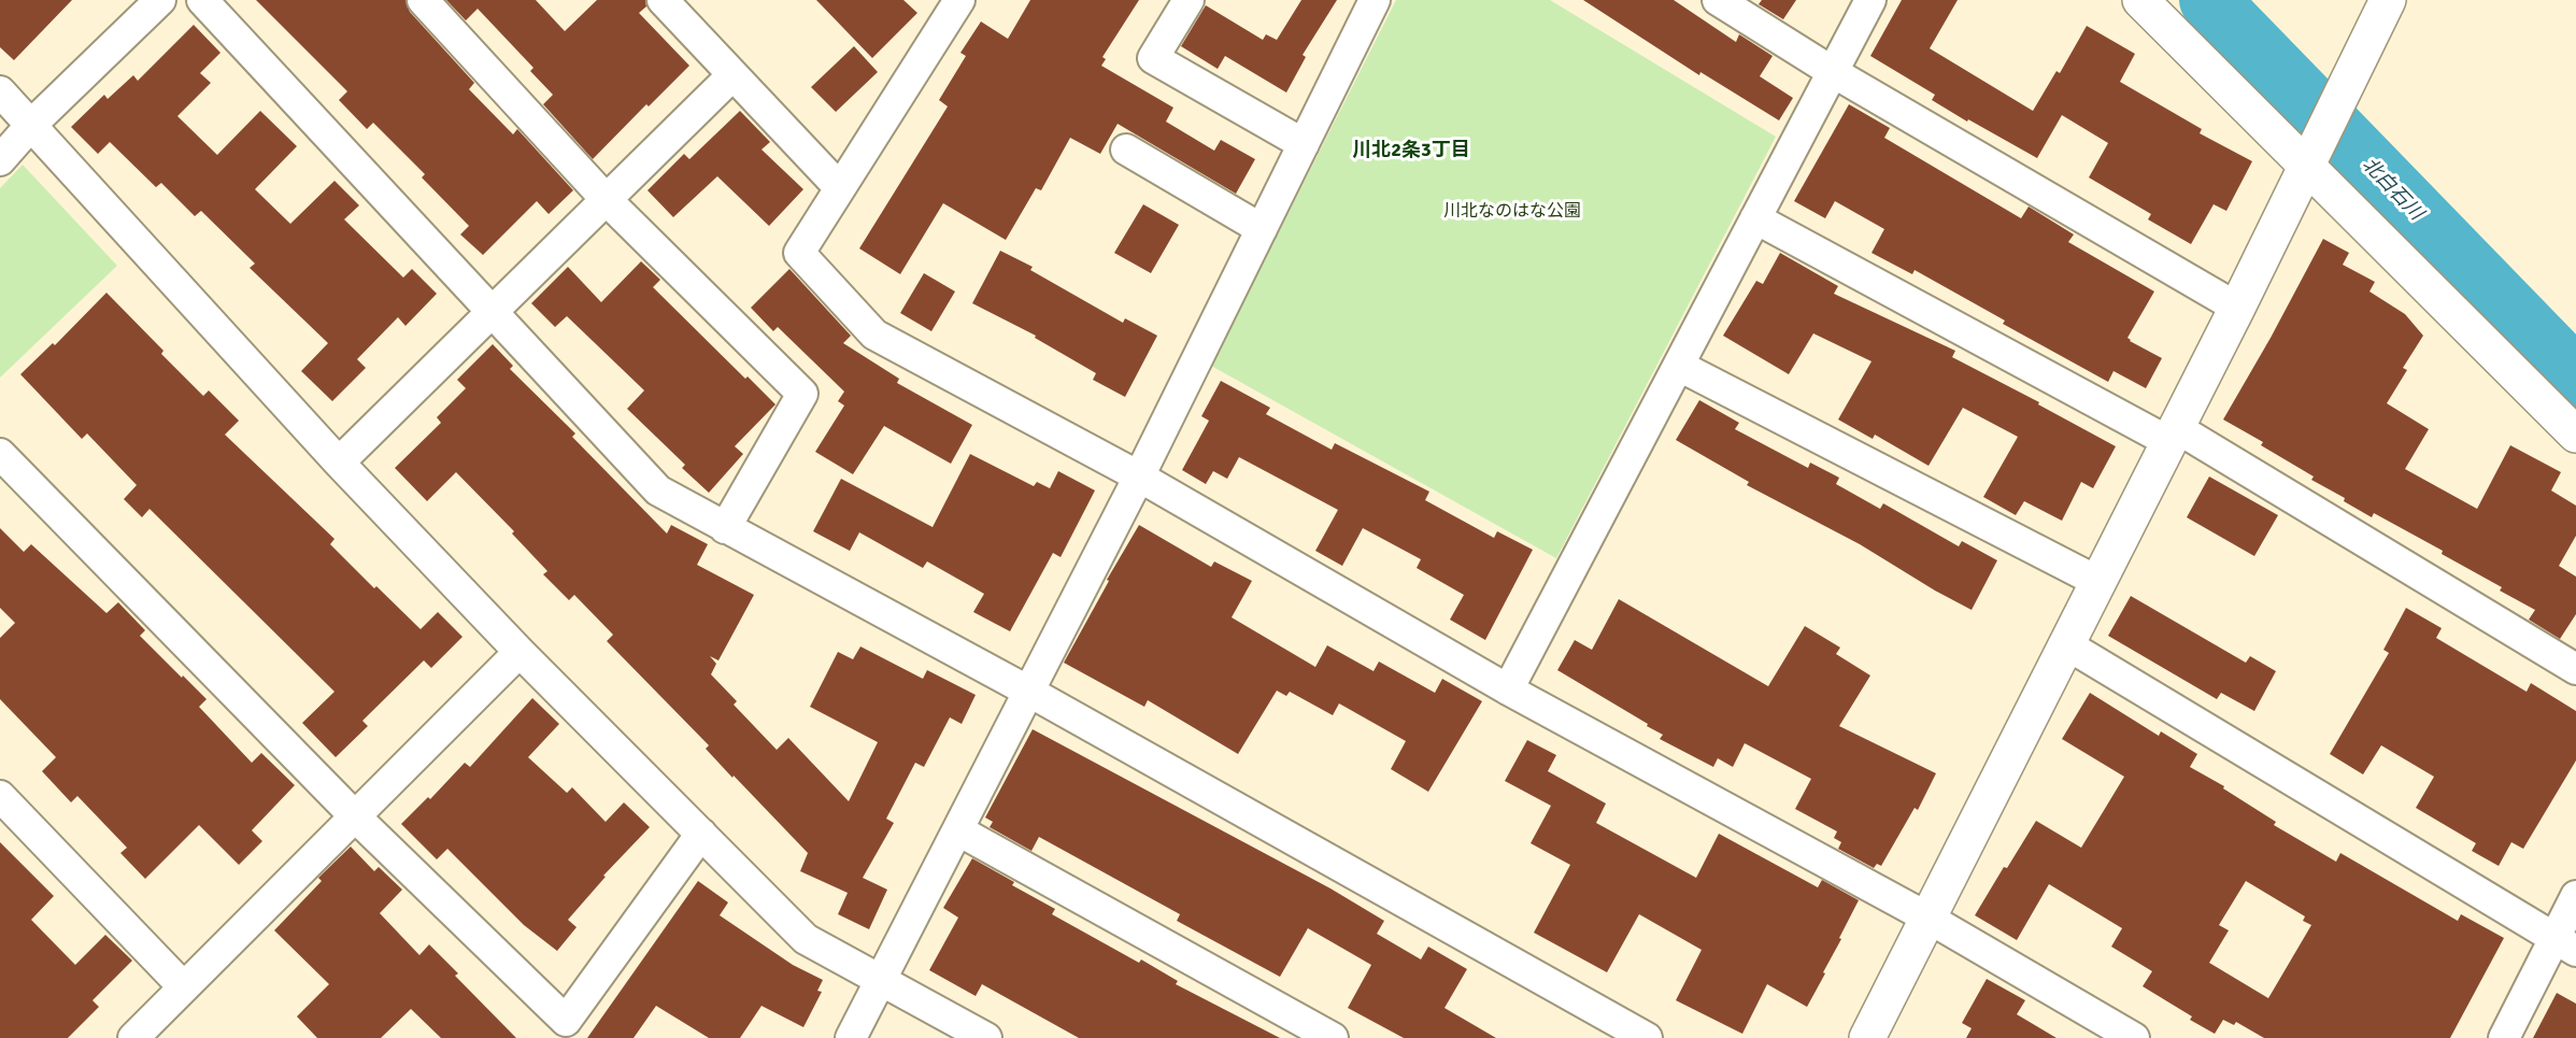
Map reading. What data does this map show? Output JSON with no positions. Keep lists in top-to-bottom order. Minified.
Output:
{"districts":["川北2条3丁目"],"water":["北白石川"],"parks":["川北なのはな公園"]}
